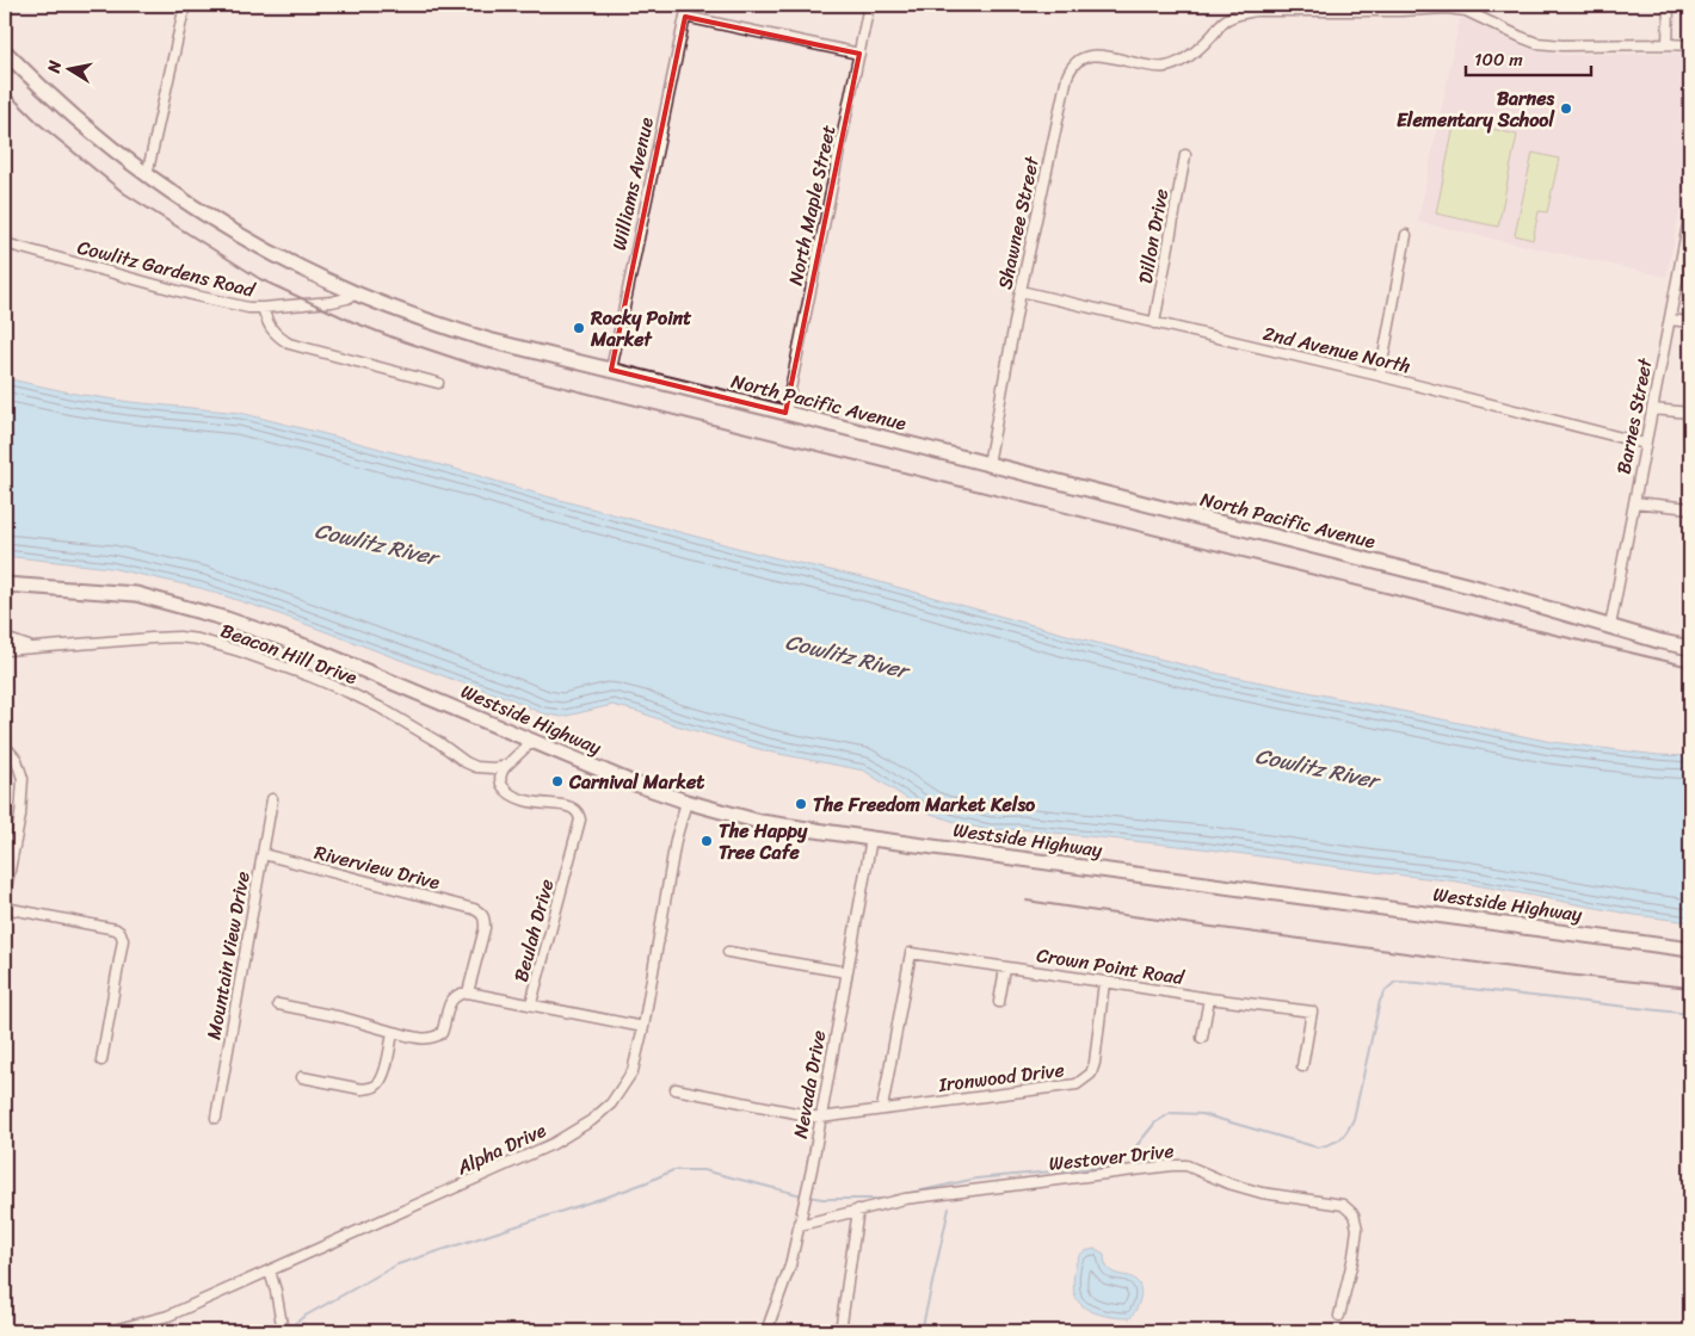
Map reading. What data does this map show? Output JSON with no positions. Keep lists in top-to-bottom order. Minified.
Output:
{"streets":{"street":["Williams Avenue","North Maple Street","Shawnee Street","Dillon Drive","Cowlitz Gardens Road","2nd Avenue North","North Pacific Avenue","Barnes Street","Beacon Hill Drive","Westside Highway","Riverview Drive","Beulah Drive","Mountain View Drive","Crown Point Road","Ironwood Drive","Nevada Drive","Alpha Drive","Westover Drive"]},"crossings":[["Williams Avenue","North Pacific Avenue"],["North Maple Street","North Pacific Avenue"],["Shawnee Street","2nd Avenue North"],["Shawnee Street","North Pacific Avenue"],["Dillon Drive","2nd Avenue North"],["Cowlitz Gardens Road","North Pacific Avenue"],["2nd Avenue North","Barnes Street"],["North Pacific Avenue","Barnes Street"],["Beacon Hill Drive","Beulah Drive"],["Westside Highway","Nevada Drive"],["Westside Highway","Alpha Drive"],["Riverview Drive","Beulah Drive"],["Riverview Drive","Mountain View Drive"],["Crown Point Road","Ironwood Drive"],["Ironwood Drive","Nevada Drive"],["Nevada Drive","Westover Drive"]],"water":["Cowlitz River"],"places":["Barnes Elementary School","Rocky Point Market","Carnival Market","The Freedom Market Kelso","The Happy Tree Cafe"],"scale_bar":"100 m","north":"left"}
